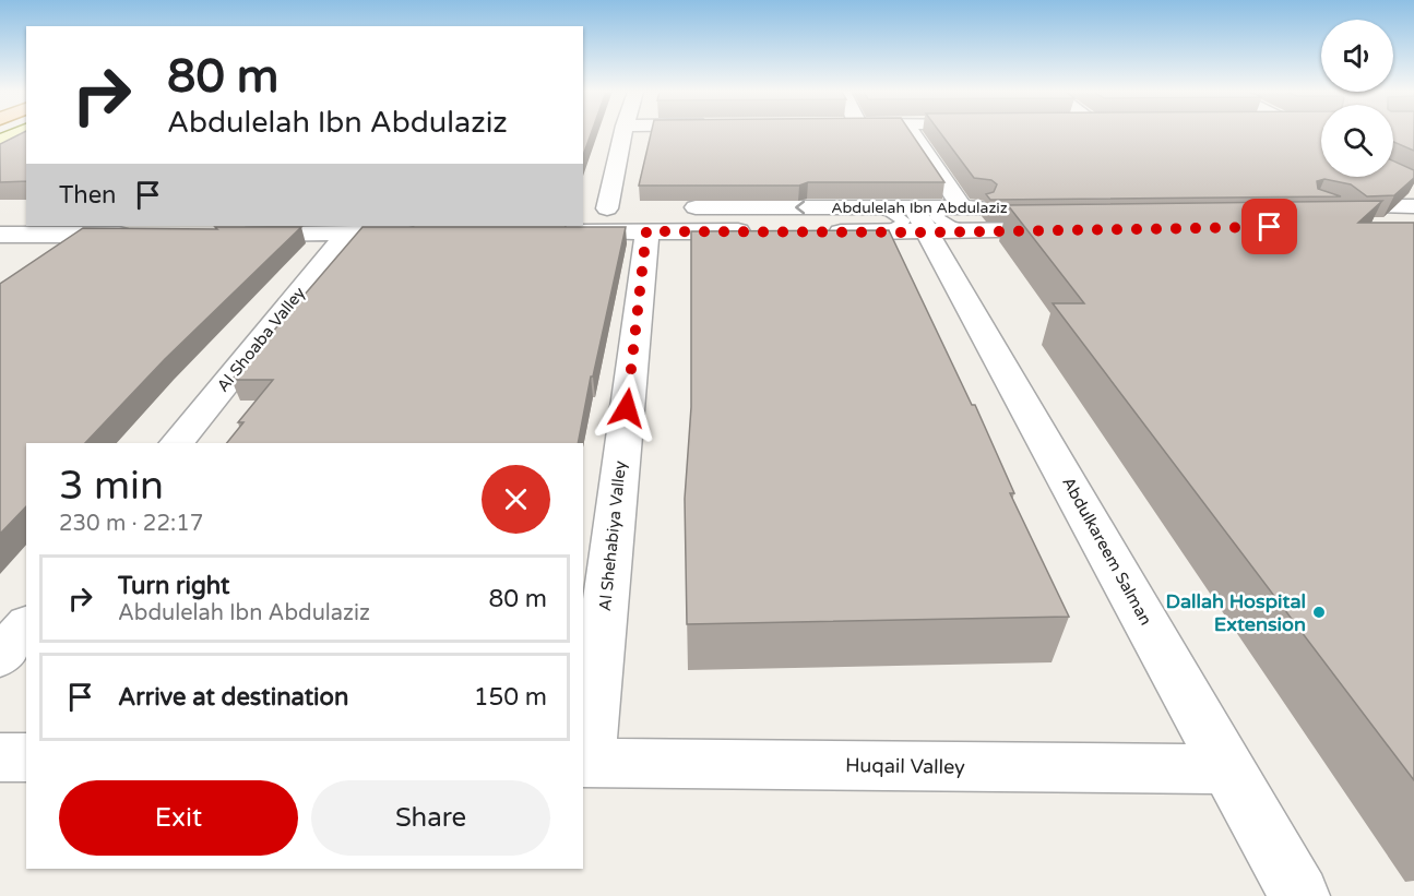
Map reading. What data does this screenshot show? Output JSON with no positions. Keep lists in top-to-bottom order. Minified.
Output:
{"streets":{"street":["Abdulelah Ibn Abdulaziz","Al Shoaba Valley","Al Shehabiya Valley","Abdulkareem Salman","Huqail Valley"]},"crossings":[["Abdulelah Ibn Abdulaziz","Al Shehabiya Valley"],["Abdulelah Ibn Abdulaziz","Abdulkareem Salman"],["Al Shehabiya Valley","Huqail Valley"],["Abdulkareem Salman","Huqail Valley"]],"places":["Dallah Hospital Extension"],"page":{"turn":["80 m","Abdulelah Ibn Abdulaziz"],"then":"Then","heading":["3 min","230 m · 22:17"],"list":[{"name":"Turn right","note":"Abdulelah Ibn Abdulaziz","value":"80 m"},{"name":"Arrive at destination","value":"150 m"}],"buttons":["Exit","Share"]}}
